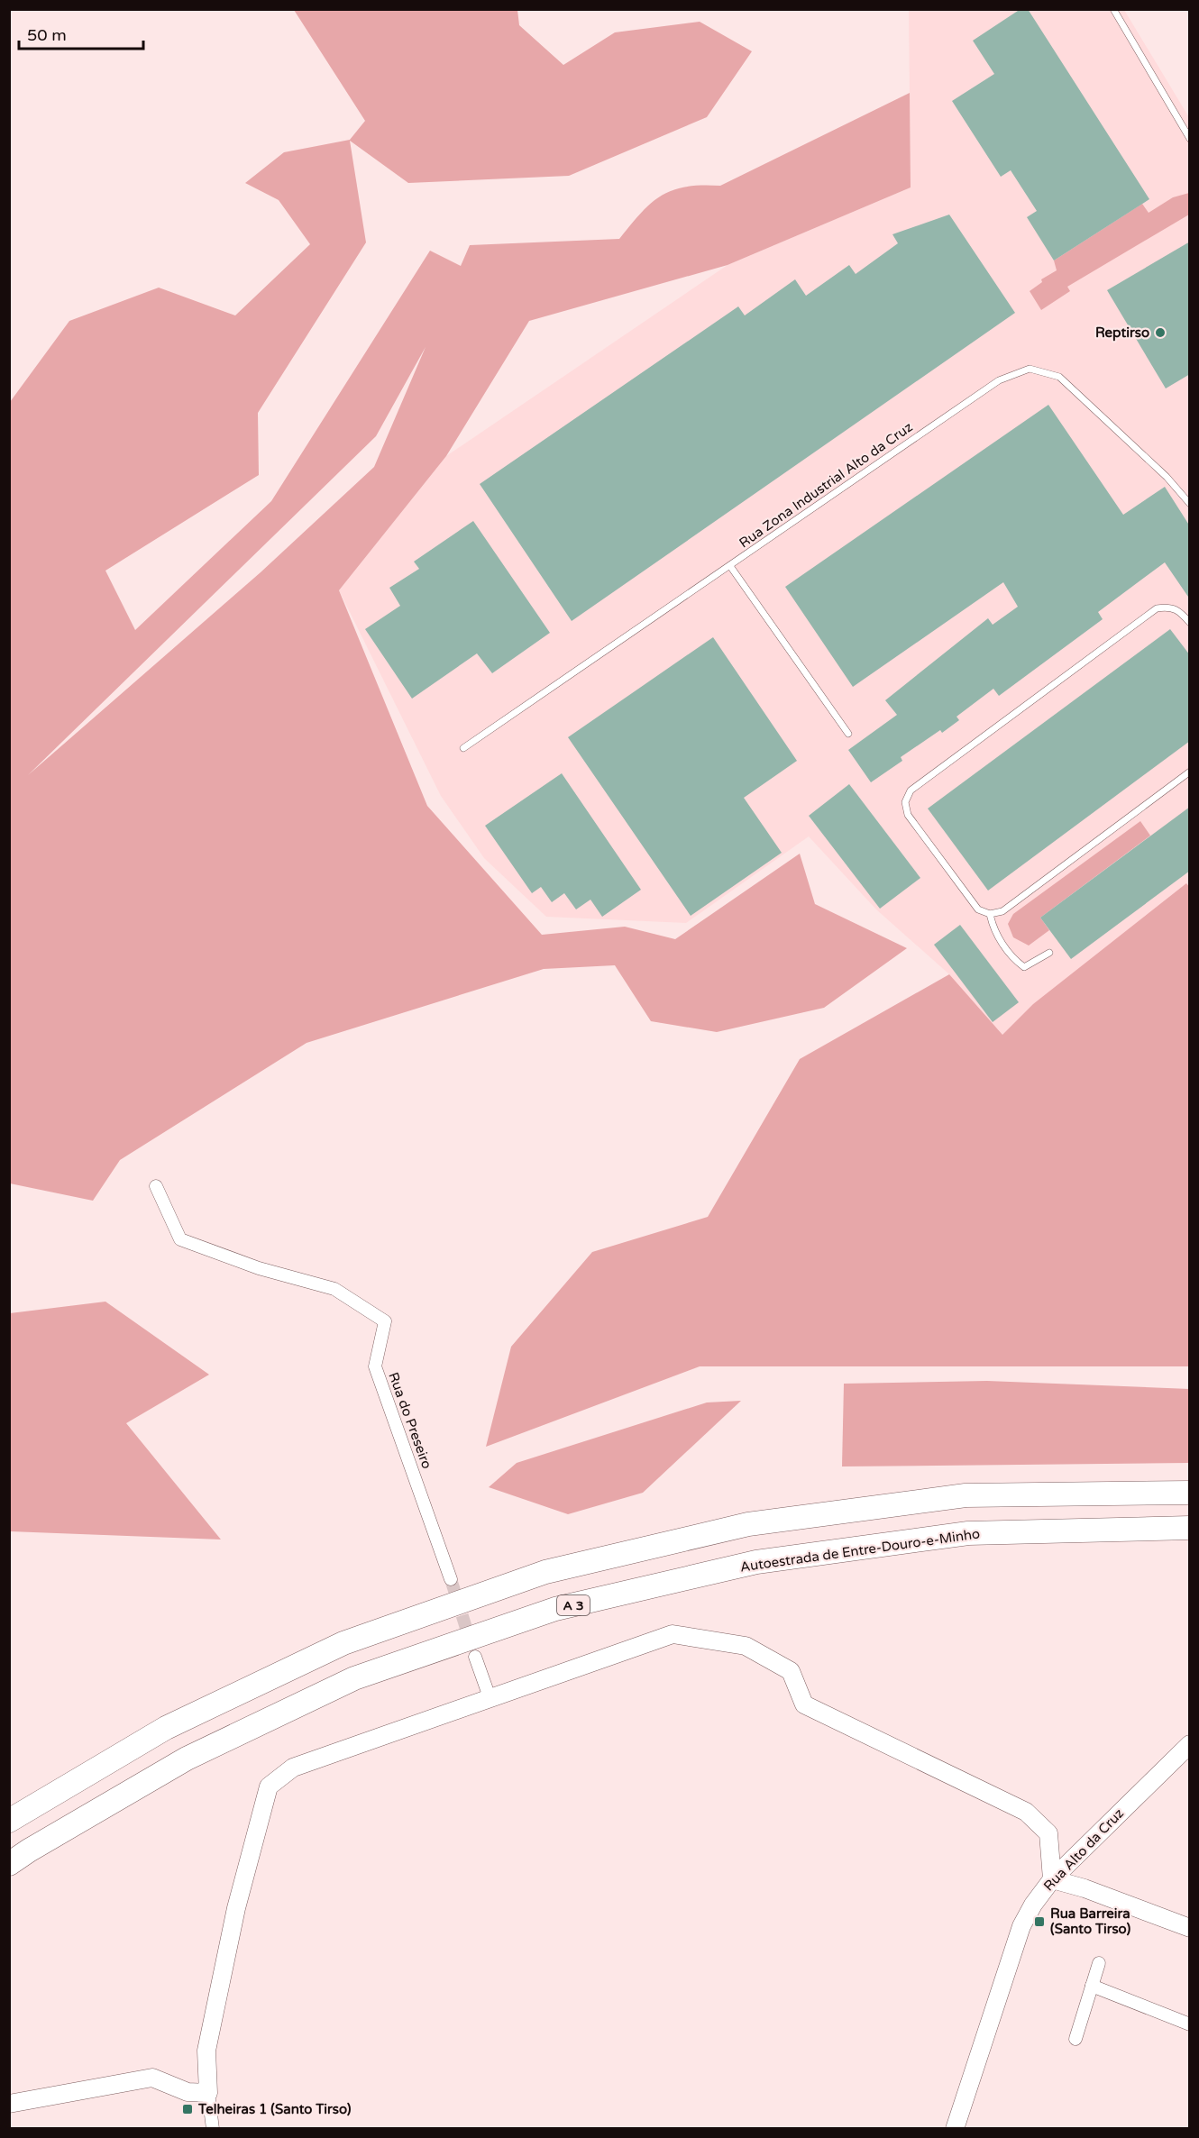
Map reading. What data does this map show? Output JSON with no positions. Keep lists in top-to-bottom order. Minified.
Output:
{"streets":{"highway":["Autoestrada de Entre-Douro-e-Minho","A 3"],"street":["Rua do Preseiro","Rua Alto da Cruz"],"lane":["Rua Zona Industrial Alto da Cruz"]},"places":{"other":["Reptirso"],"transit":["Rua Barreira (Santo Tirso)","Telheiras 1 (Santo Tirso)"]},"scale_bar":"50 m"}
